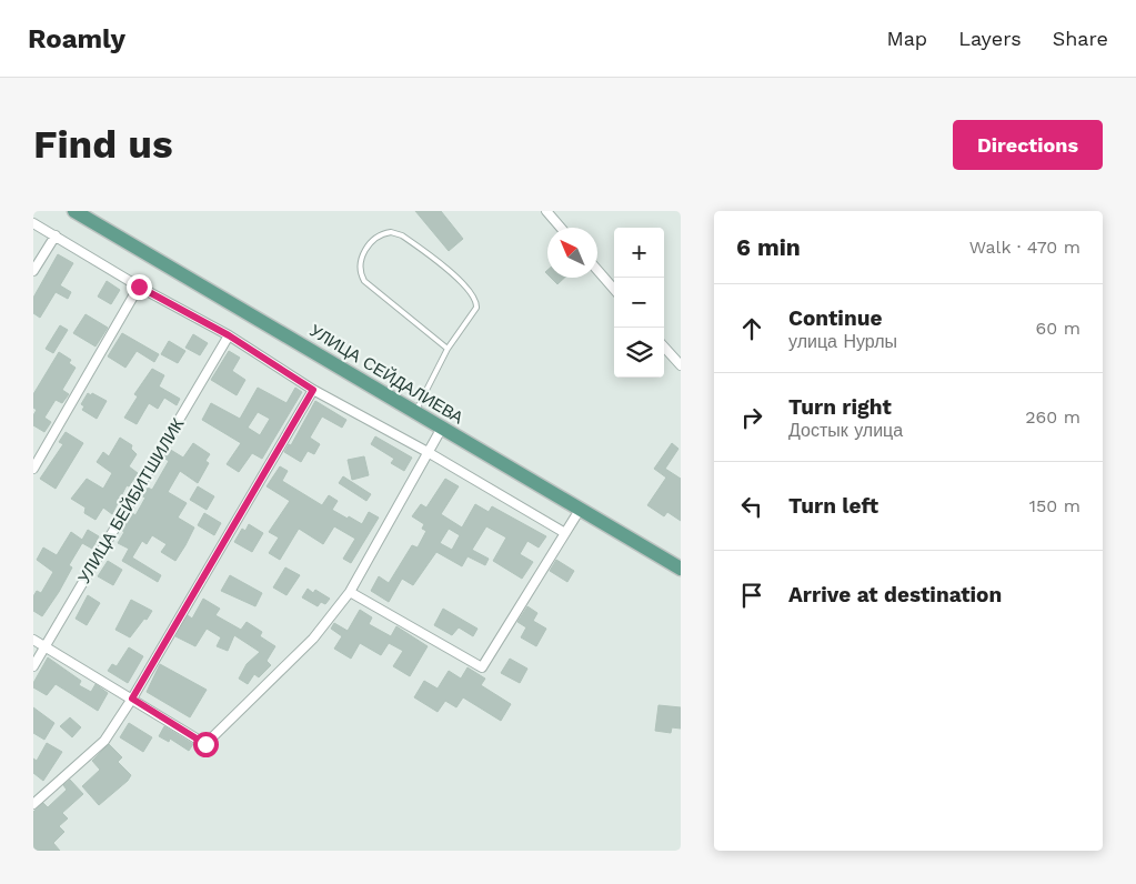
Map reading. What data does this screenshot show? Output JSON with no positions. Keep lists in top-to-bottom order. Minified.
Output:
{"streets":{"main road":["УЛИЦА СЕЙДАЛИЕВА"],"street":["УЛИЦА БЕЙБИТШИЛИК"]},"north":"top left","page":{"header":"Roamly","nav":["Map","Layers","Share"],"buttons":"Directions","title":"Find us","heading":["6 min","Walk · 470 m"],"map_buttons":["+","−"],"list":[["Continue","улица Нурлы","60 m"],["Turn right","Достык улица","260 m"],["Turn left","150 m"],"Arrive at destination"]}}
